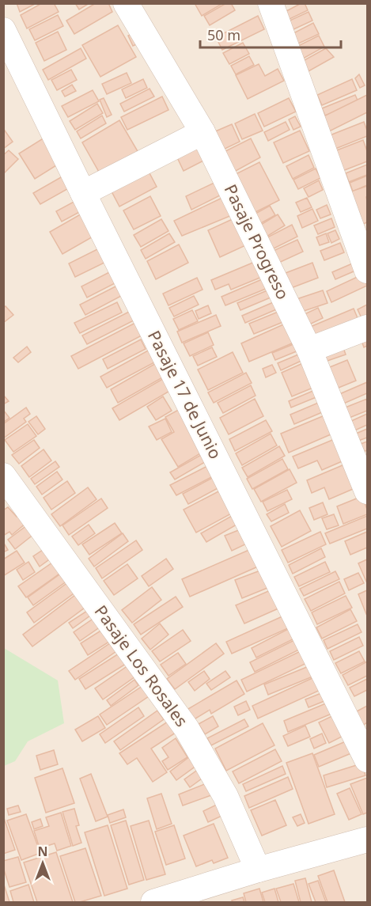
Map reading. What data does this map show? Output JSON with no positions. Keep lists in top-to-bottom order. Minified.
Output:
{"streets":{"street":["Pasaje Progreso","Pasaje 17 de Junio","Pasaje Los Rosales"]},"scale_bar":"50 m","north":"top"}
